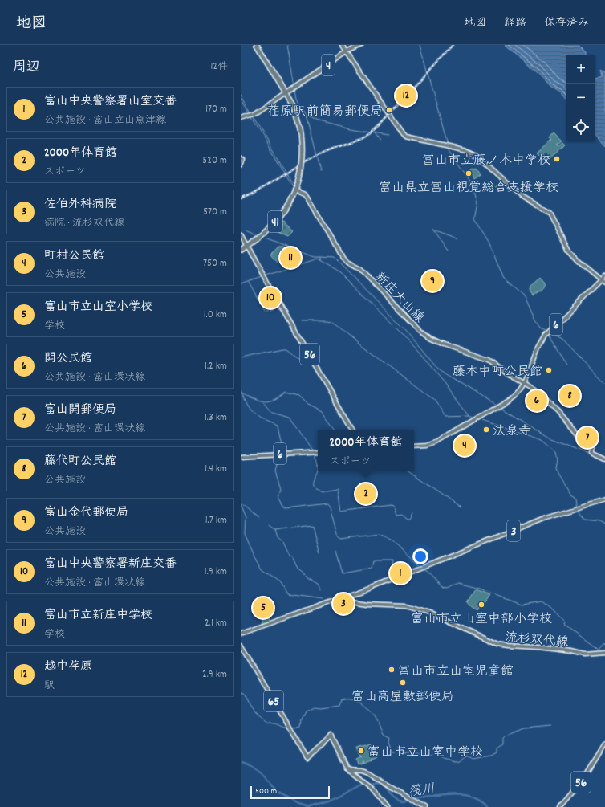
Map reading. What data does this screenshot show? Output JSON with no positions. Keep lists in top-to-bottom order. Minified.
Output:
{"streets":{"highway":["41"],"main road":["4","新庄大山線","6","56","3","流杉双代線","65"]},"crossings":[["4","41"],["41","新庄大山線"],["41","56"],["新庄大山線","6"],["3","流杉双代線"]],"water":["筏川"],"places":["荏原駅前簡易郵便局","富山市立藤ノ木中学校","富山県立富山視覚総合支援学校","藤木中町公民館","法泉寺","富山市立山室中部小学校","富山市立山室児童館","富山高屋敷郵便局","富山市立山室中学校"],"scale_bar":"500 m","page":{"header":"地図","nav":["地図","経路","保存済み"],"heading":["周辺","12件"],"map_buttons":["+","−"],"pins":["12","11","9","10","8","6","7","4","2","1","3","5"],"list":[{"mark":"1","name":"富山中央警察署山室交番","note":"公共施設 · 富山立山魚津線","value":"170 m"},{"mark":"2","name":"2000年体育館","note":"スポーツ","value":"520 m"},{"mark":"3","name":"佐伯外科病院","note":"病院 · 流杉双代線","value":"570 m"},{"mark":"4","name":"町村公民館","note":"公共施設","value":"750 m"},{"mark":"5","name":"富山市立山室小学校","note":"学校","value":"1.0 km"},{"mark":"6","name":"開公民館","note":"公共施設 · 富山環状線","value":"1.2 km"},{"mark":"7","name":"富山開郵便局","note":"公共施設 · 富山環状線","value":"1.3 km"},{"mark":"8","name":"藤代町公民館","note":"公共施設","value":"1.4 km"},{"mark":"9","name":"富山金代郵便局","note":"公共施設","value":"1.7 km"},{"mark":"10","name":"富山中央警察署新庄交番","note":"公共施設 · 富山環状線","value":"1.9 km"},{"mark":"11","name":"富山市立新庄中学校","note":"学校","value":"2.1 km"},{"mark":"12","name":"越中荏原","note":"駅","value":"2.9 km"}],"popup":["2000年体育館","スポーツ"],"scale":"500 m"}}
